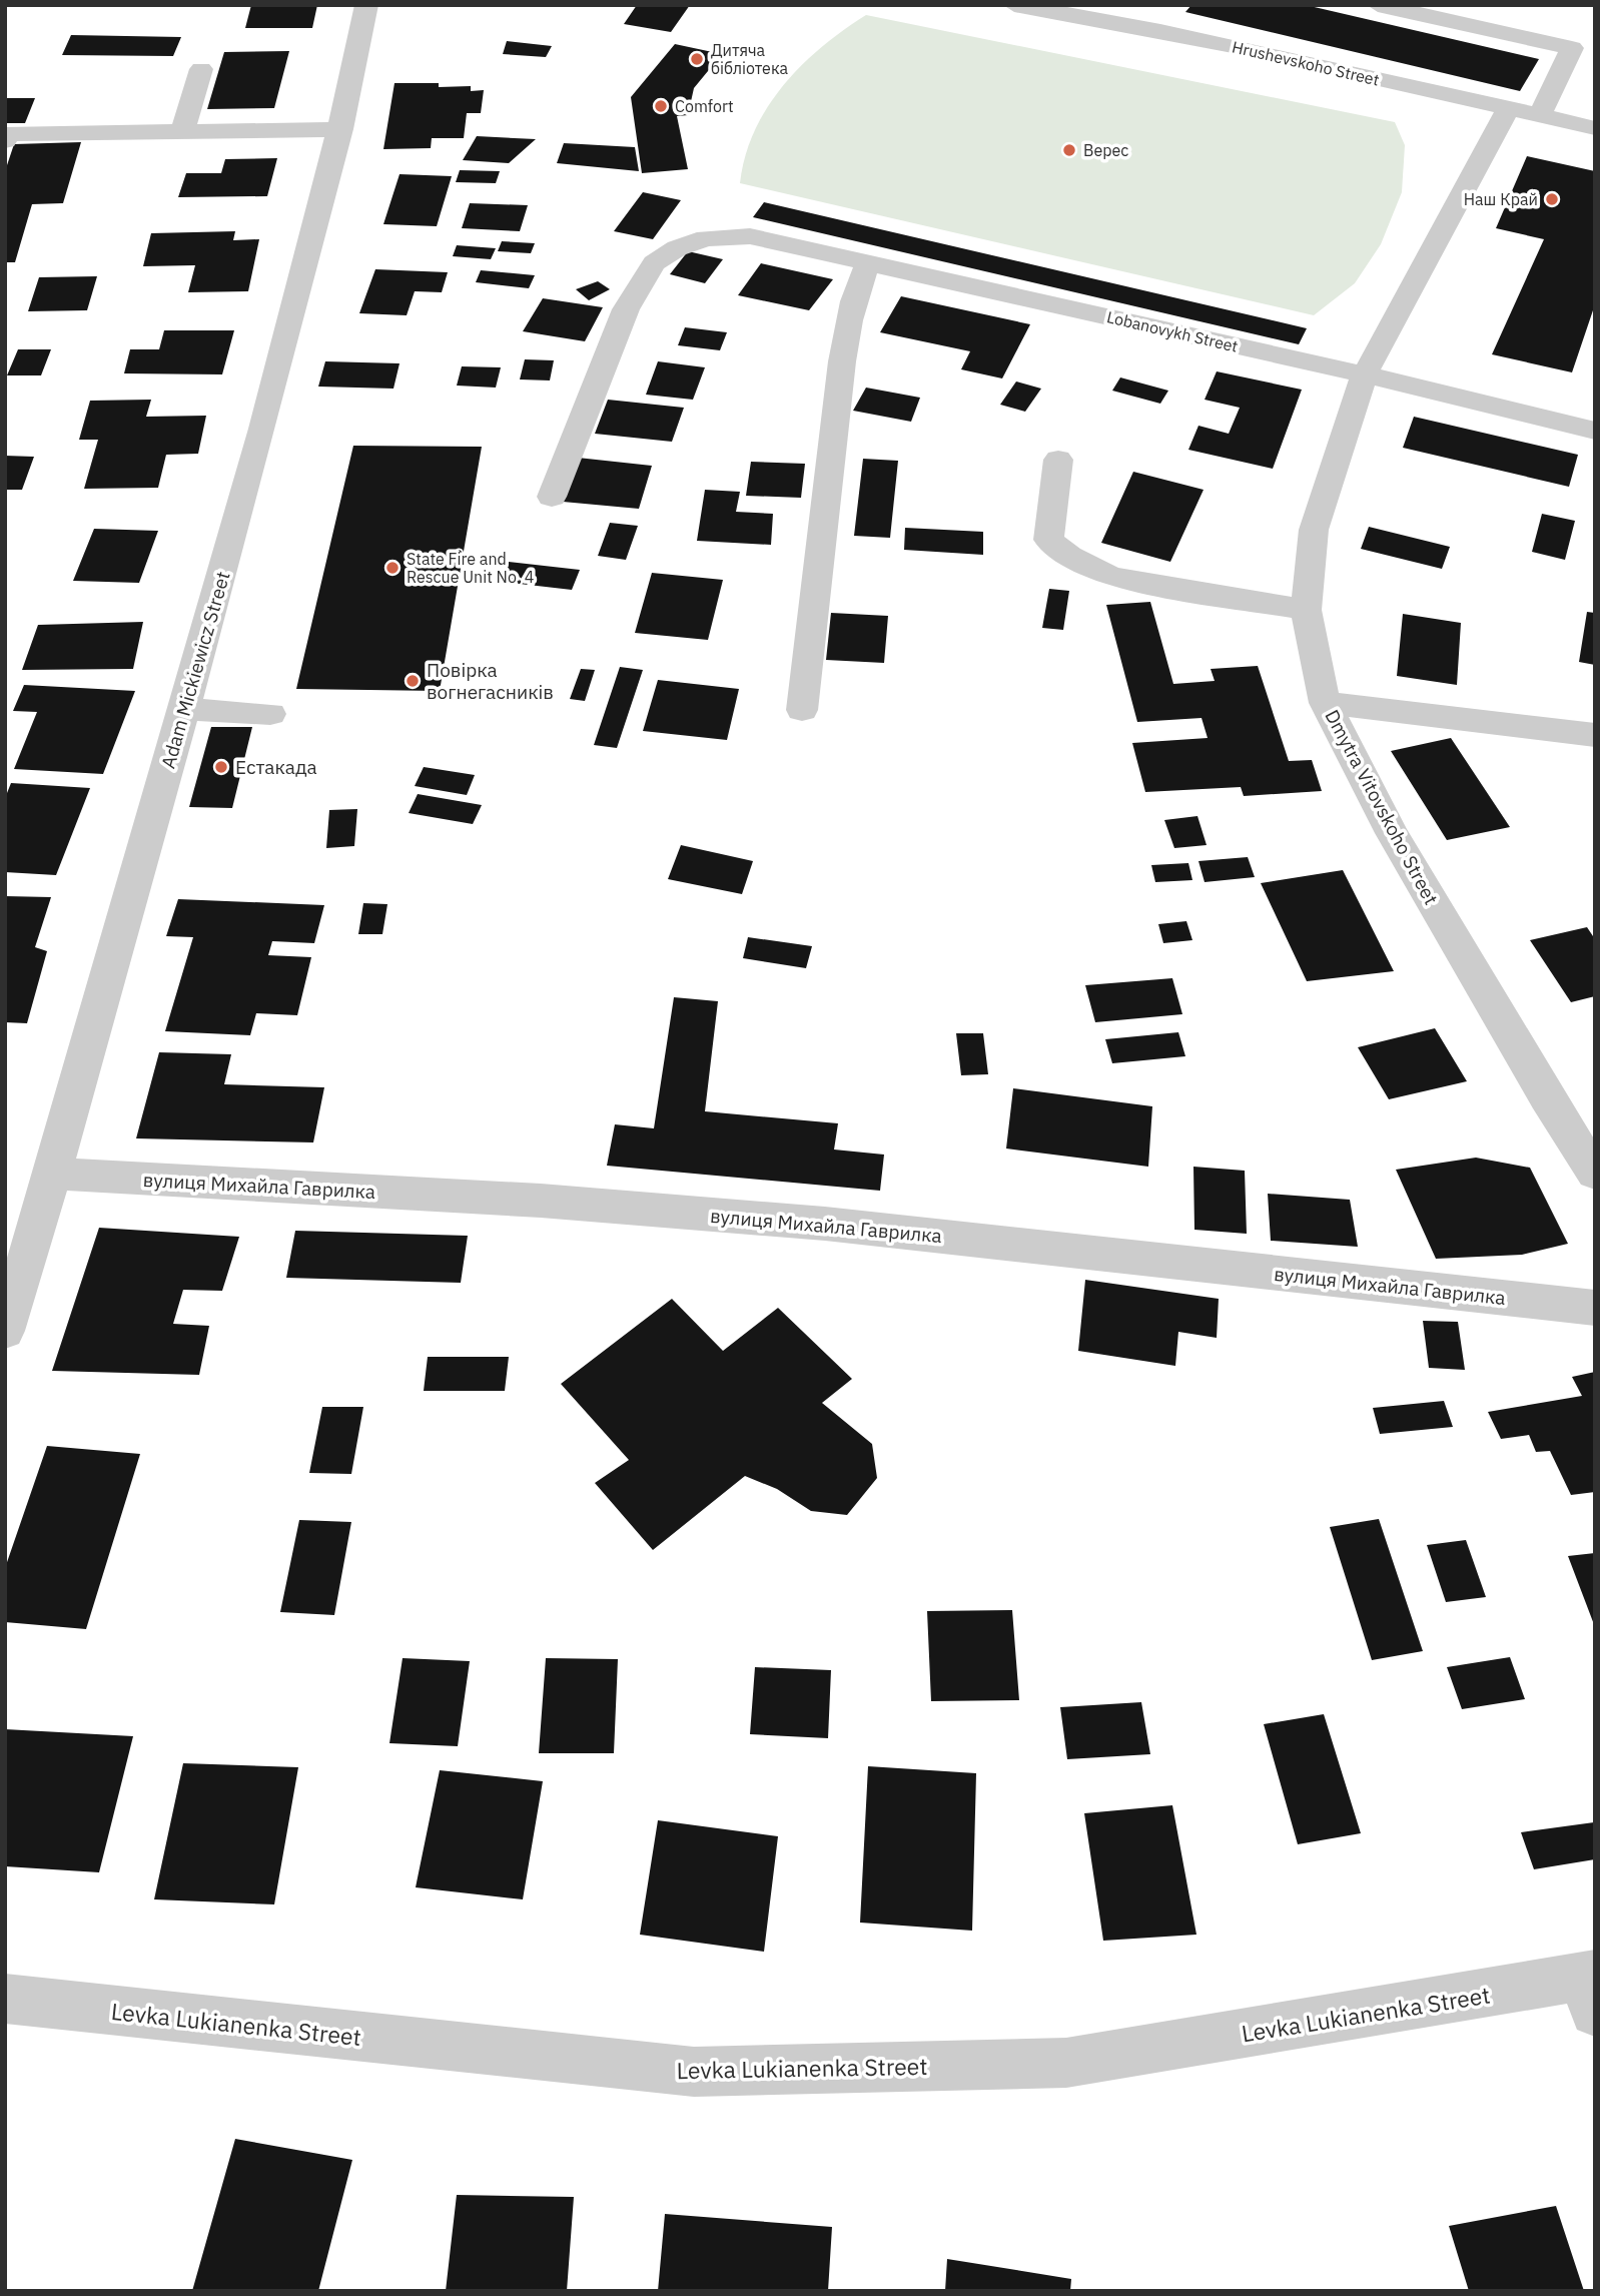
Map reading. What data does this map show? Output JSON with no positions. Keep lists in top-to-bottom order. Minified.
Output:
{"streets":{"street":["Hrushevskoho Street","Lobanovykh Street","Adam Mickiewicz Street","Dmytra Vitovskoho Street","вулиця Михайла Гаврилка","Levka Lukianenka Street"]},"crossings":[["Hrushevskoho Street","Dmytra Vitovskoho Street"],["Lobanovykh Street","Dmytra Vitovskoho Street"],["Adam Mickiewicz Street","вулиця Михайла Гаврилка"]],"places":["Дитяча бібліотека","Comfort","Верес","Наш Край","State Fire and Rescue Unit No. 4","Повірка вогнегасників","Естакада"]}
